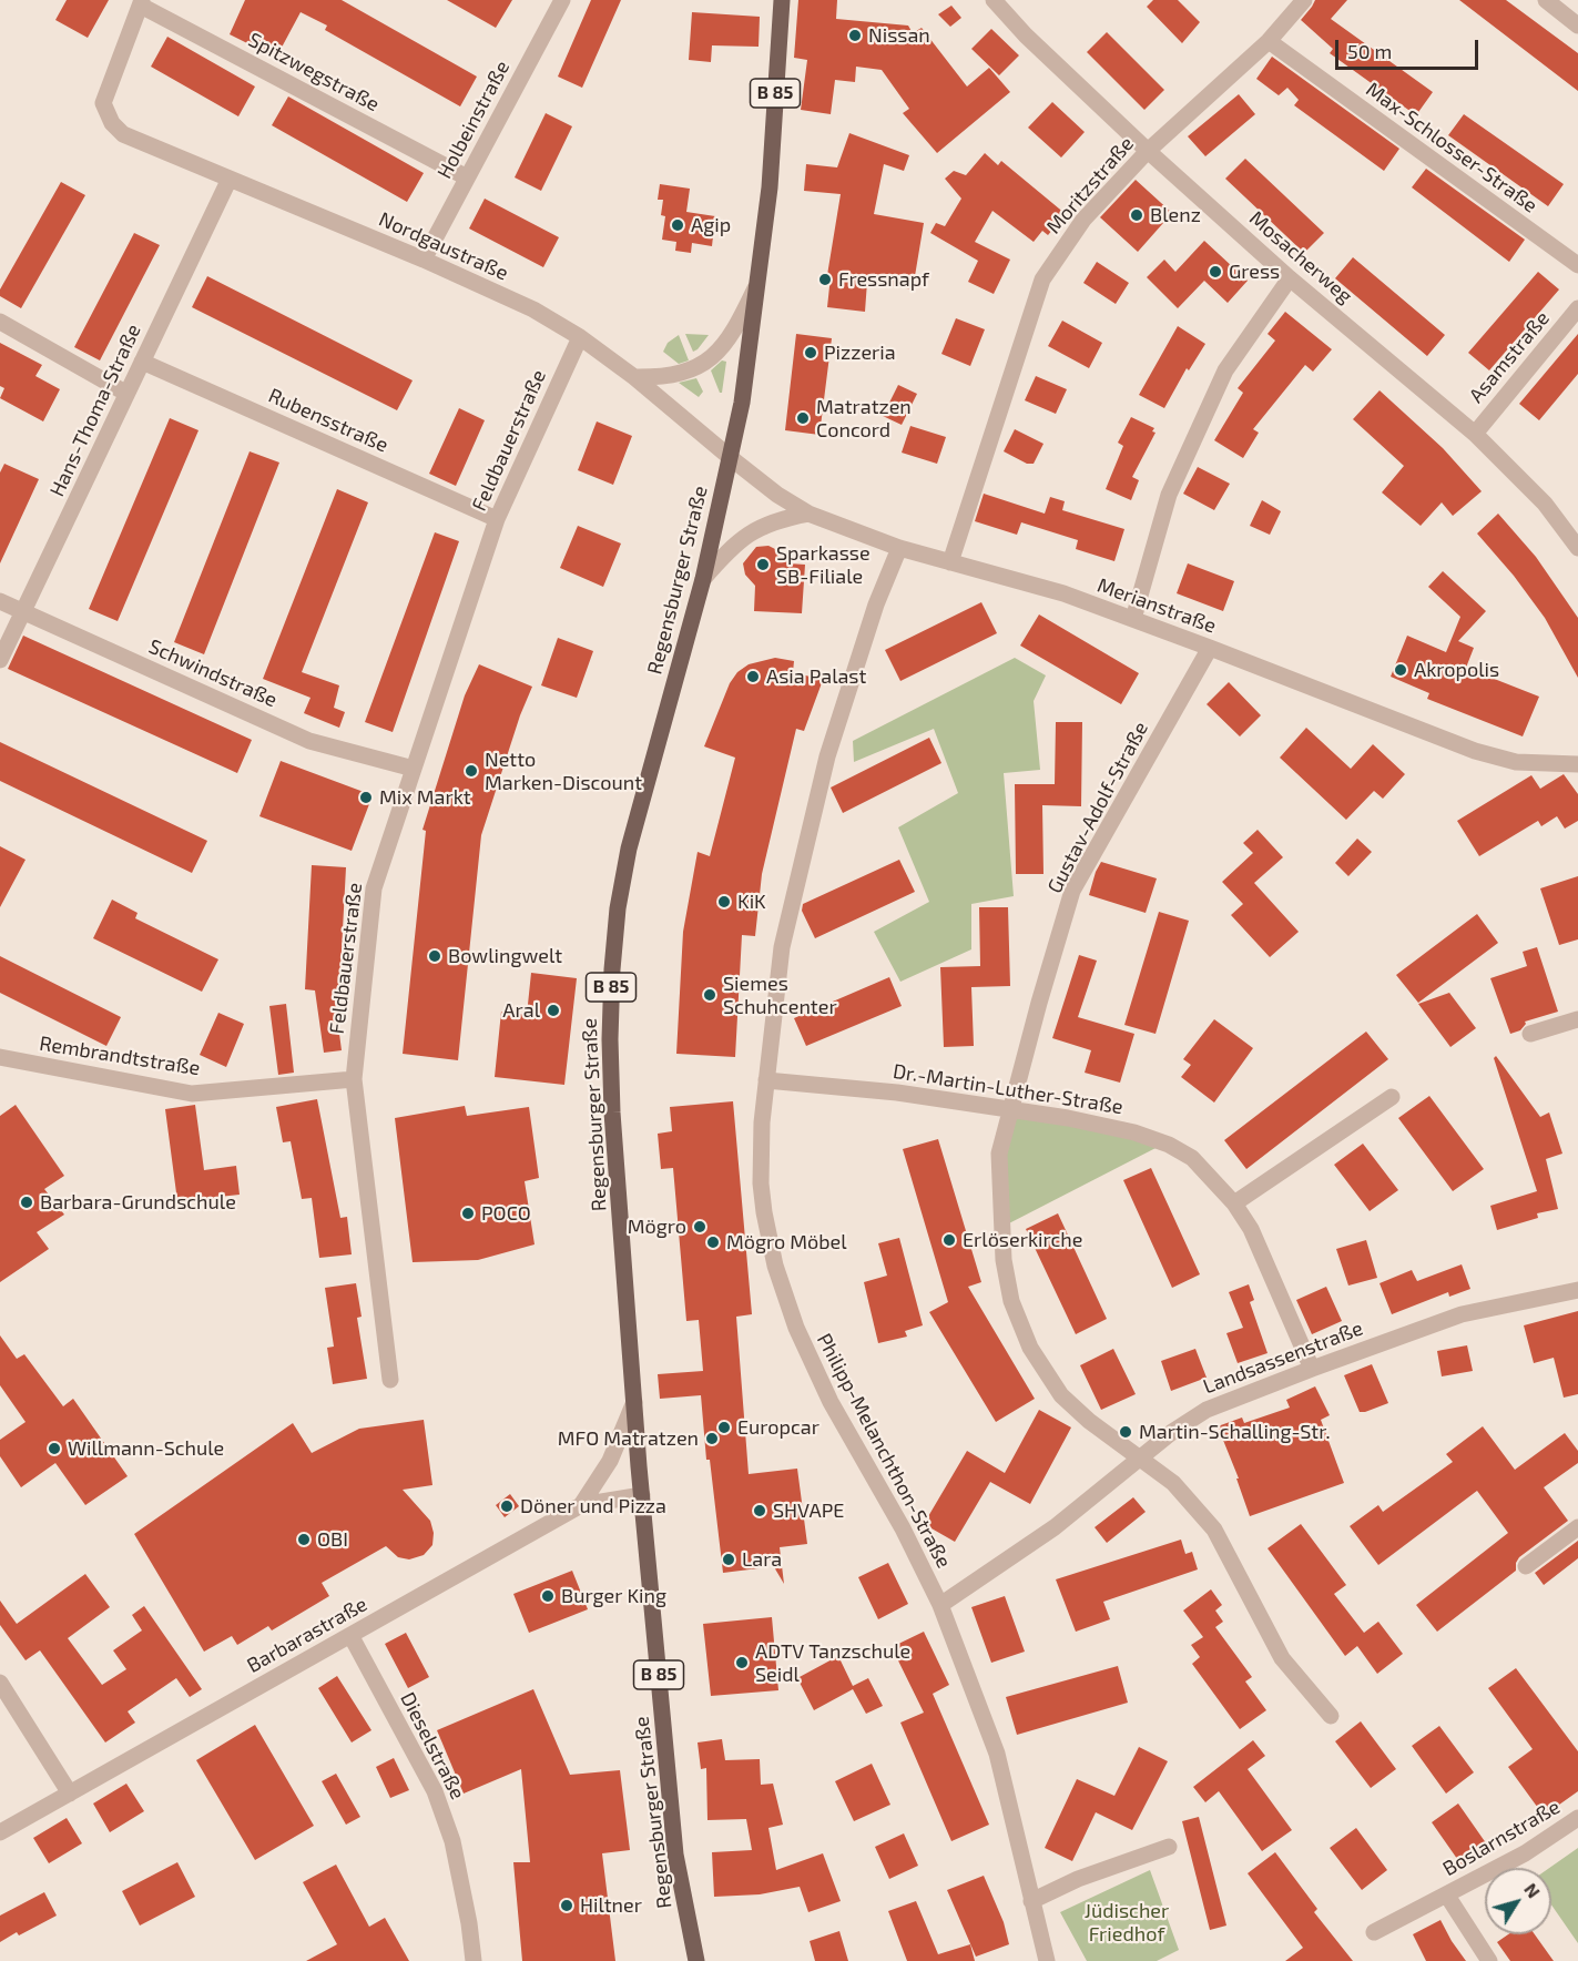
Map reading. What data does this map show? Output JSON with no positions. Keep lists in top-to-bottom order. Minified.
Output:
{"streets":{"main road":["B 85","Regensburger Straße"],"street":["Spitzwegstraße","Holbeinstraße","Max-Schlosser-Straße","Moritzstraße","Nordgaustraße","Mosacherweg","Asamstraße","Hans-Thoma-Straße","Rubensstraße","Feldbauerstraße","Merianstraße","Schwindstraße","Gustav-Adolf-Straße","Rembrandtstraße","Dr.-Martin-Luther-Straße","Landsassenstraße","Philipp-Melanchthon-Straße","Barbarastraße","Dieselstraße","Boslarnstraße"]},"crossings":[["Spitzwegstraße","Holbeinstraße"],["Spitzwegstraße","Nordgaustraße"],["Holbeinstraße","Nordgaustraße"],["Max-Schlosser-Straße","Moritzstraße"],["Moritzstraße","Mosacherweg"],["Moritzstraße","Merianstraße"],["Nordgaustraße","Hans-Thoma-Straße"],["Nordgaustraße","Feldbauerstraße"],["Nordgaustraße","Regensburger Straße"],["Nordgaustraße","Merianstraße"],["Mosacherweg","Asamstraße"],["Hans-Thoma-Straße","Rubensstraße"],["Hans-Thoma-Straße","Schwindstraße"],["Rubensstraße","Feldbauerstraße"],["Feldbauerstraße","Schwindstraße"],["Feldbauerstraße","Rembrandtstraße"],["Regensburger Straße","Merianstraße"],["Regensburger Straße","Barbarastraße"],["Merianstraße","Gustav-Adolf-Straße"],["Merianstraße","Philipp-Melanchthon-Straße"],["Gustav-Adolf-Straße","Dr.-Martin-Luther-Straße"],["Gustav-Adolf-Straße","Landsassenstraße"],["Dr.-Martin-Luther-Straße","Landsassenstraße"],["Dr.-Martin-Luther-Straße","Philipp-Melanchthon-Straße"],["Landsassenstraße","Philipp-Melanchthon-Straße"],["Barbarastraße","Dieselstraße"]],"parks":["Jüdischer Friedhof"],"places":["Nissan","Blenz","Agip","Gress","Fressnapf","Pizzeria","Matratzen Concord","Sparkasse SB-Filiale","Akropolis","Asia Palast","Netto Marken-Discount","Mix Markt","KiK","Bowlingwelt","Siemes Schuhcenter","Aral","Barbara-Grundschule","POCO","Mögro","Erlöserkirche","Mögro Möbel","Europcar","Martin-Schalling-Str.","MFO Matratzen","Willmann-Schule","Döner und Pizza","SHVAPE","OBI","Lara","Burger King","ADTV Tanzschule Seidl","Hiltner"],"scale_bar":"50 m","north":"top right"}
